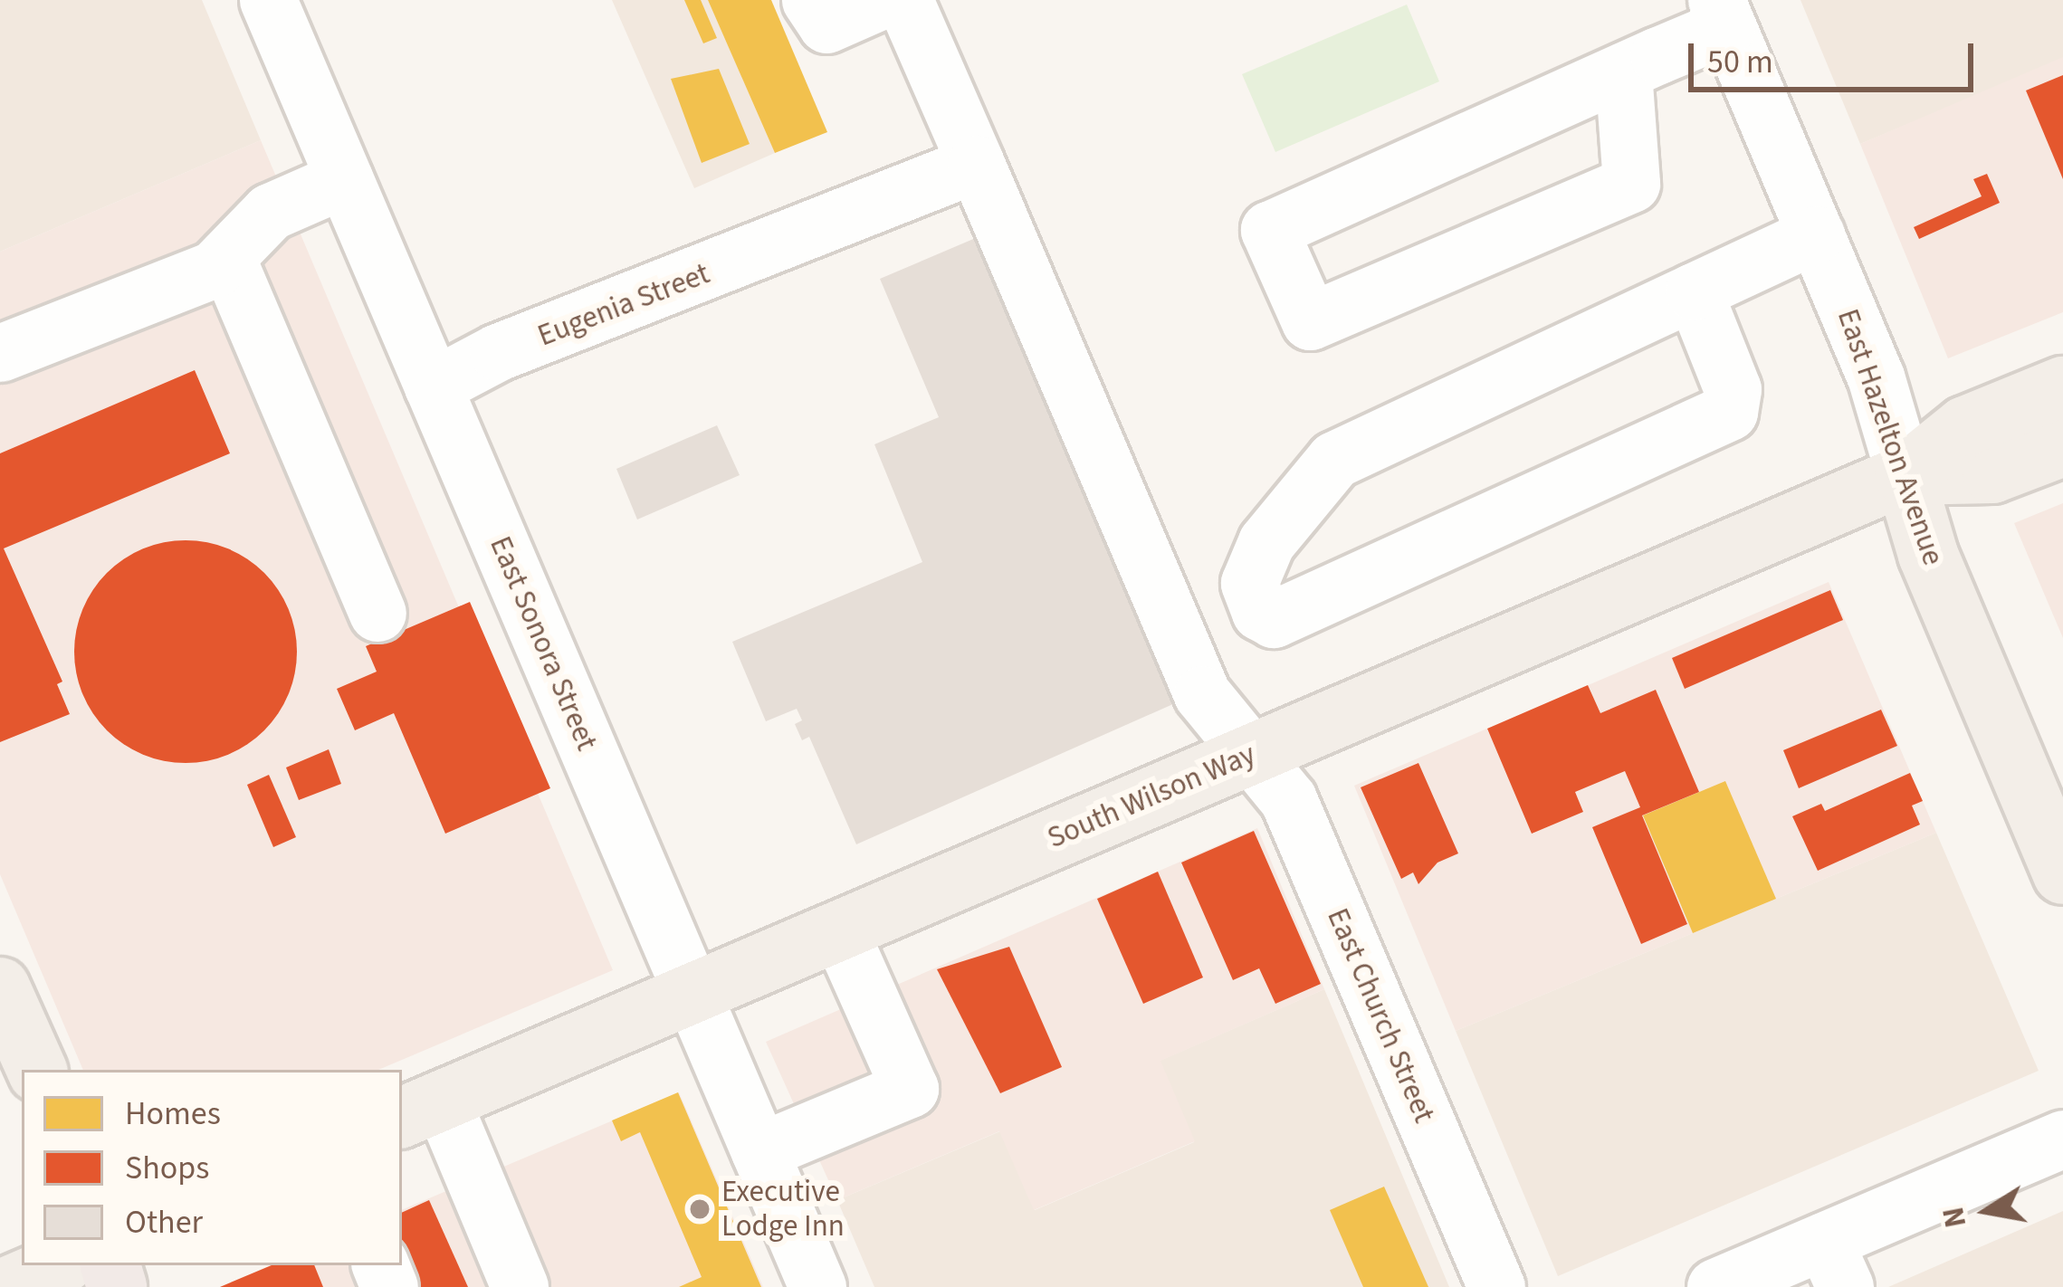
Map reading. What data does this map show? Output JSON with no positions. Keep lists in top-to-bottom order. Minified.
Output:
{"streets":{"main road":["East Hazelton Avenue","South Wilson Way"],"street":["Eugenia Street","East Sonora Street","East Church Street"]},"crossings":[["Eugenia Street","East Sonora Street"],["Eugenia Street","East Church Street"],["East Hazelton Avenue","South Wilson Way"],["East Sonora Street","South Wilson Way"],["South Wilson Way","East Church Street"]],"places":["Executive Lodge Inn"],"legend":["Homes","Shops","Other"],"scale_bar":"50 m","north":"left"}
